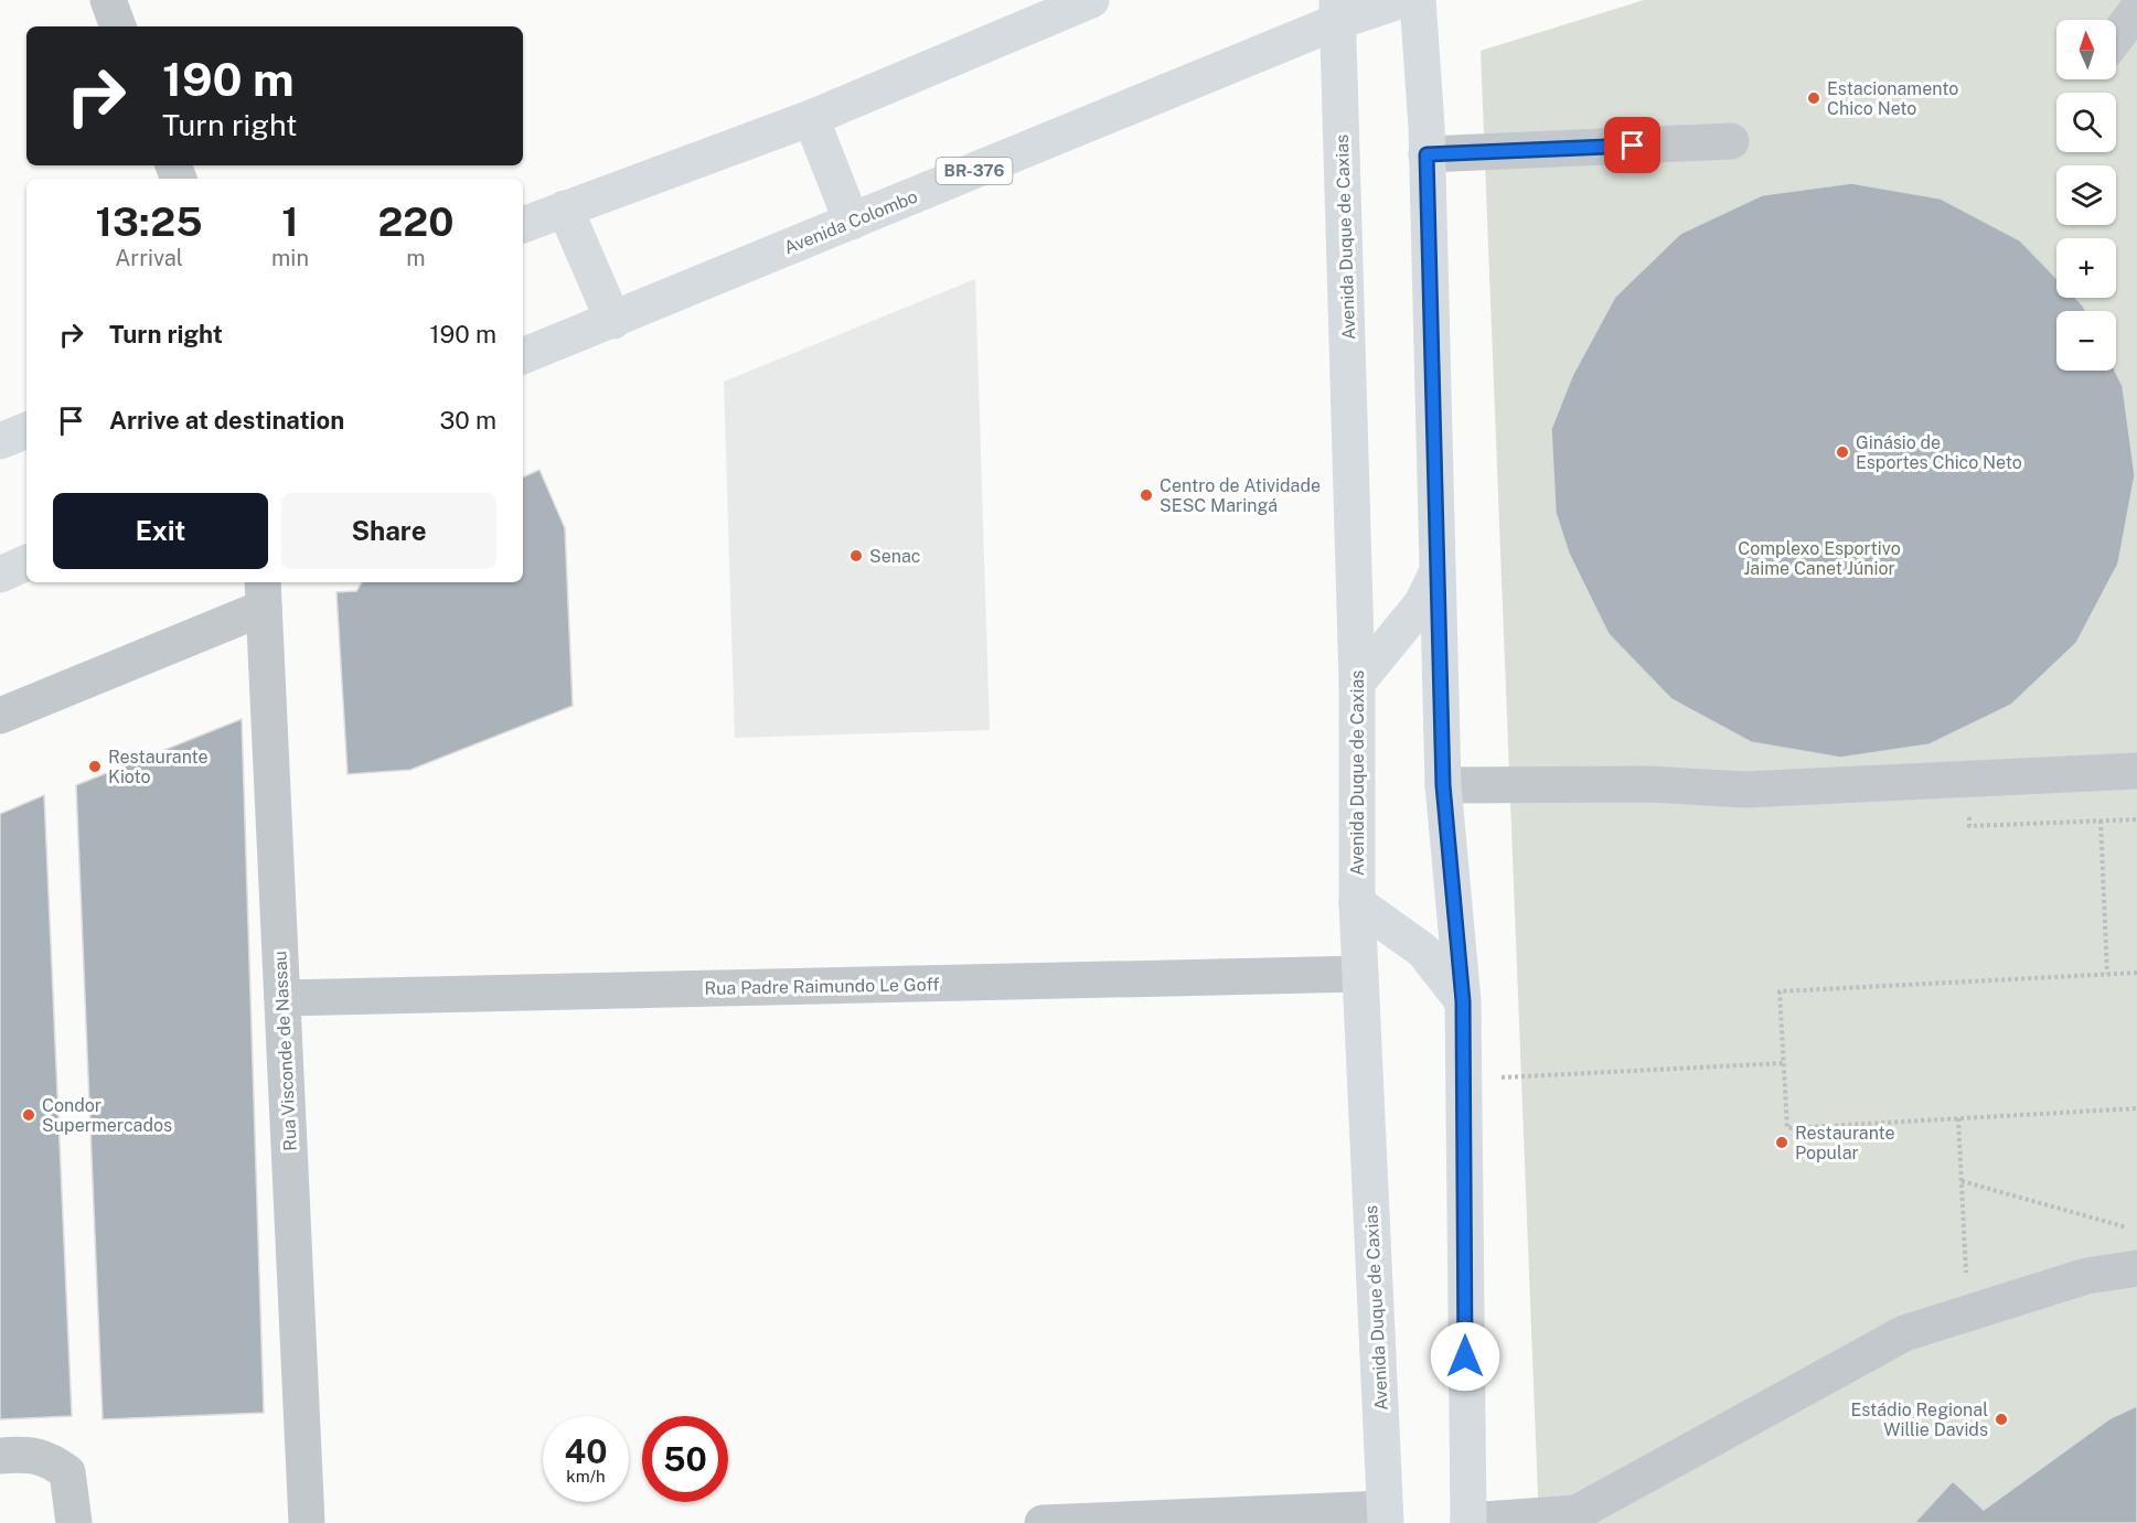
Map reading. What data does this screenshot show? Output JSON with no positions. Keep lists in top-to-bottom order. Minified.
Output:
{"streets":{"main road":["BR-376","Avenida Colombo","Avenida Duque de Caxias"],"street":["Rua Padre Raimundo Le Goff","Rua Visconde de Nassau"]},"crossings":[["Avenida Colombo","Avenida Duque de Caxias"],["Avenida Duque de Caxias","Rua Padre Raimundo Le Goff"],["Rua Padre Raimundo Le Goff","Rua Visconde de Nassau"]],"parks":["Complexo Esportivo Jaime Canet Júnior"],"places":["Estacionamento Chico Neto","Ginásio de Esportes Chico Neto","Centro de Atividade SESC Maringá","Senac","Restaurante Kioto","Condor Supermercados","Restaurante Popular","Estádio Regional Willie Davids"],"north":"top","page":{"map_buttons":["+","−"],"turn":["190 m","Turn right"],"eta":["13:25","Arrival","1","min","220","m"],"list":[{"name":"Turn right","value":"190 m"},{"name":"Arrive at destination","value":"30 m"}],"buttons":["Exit","Share"],"speed":"40 km/h","limit":"50"}}
